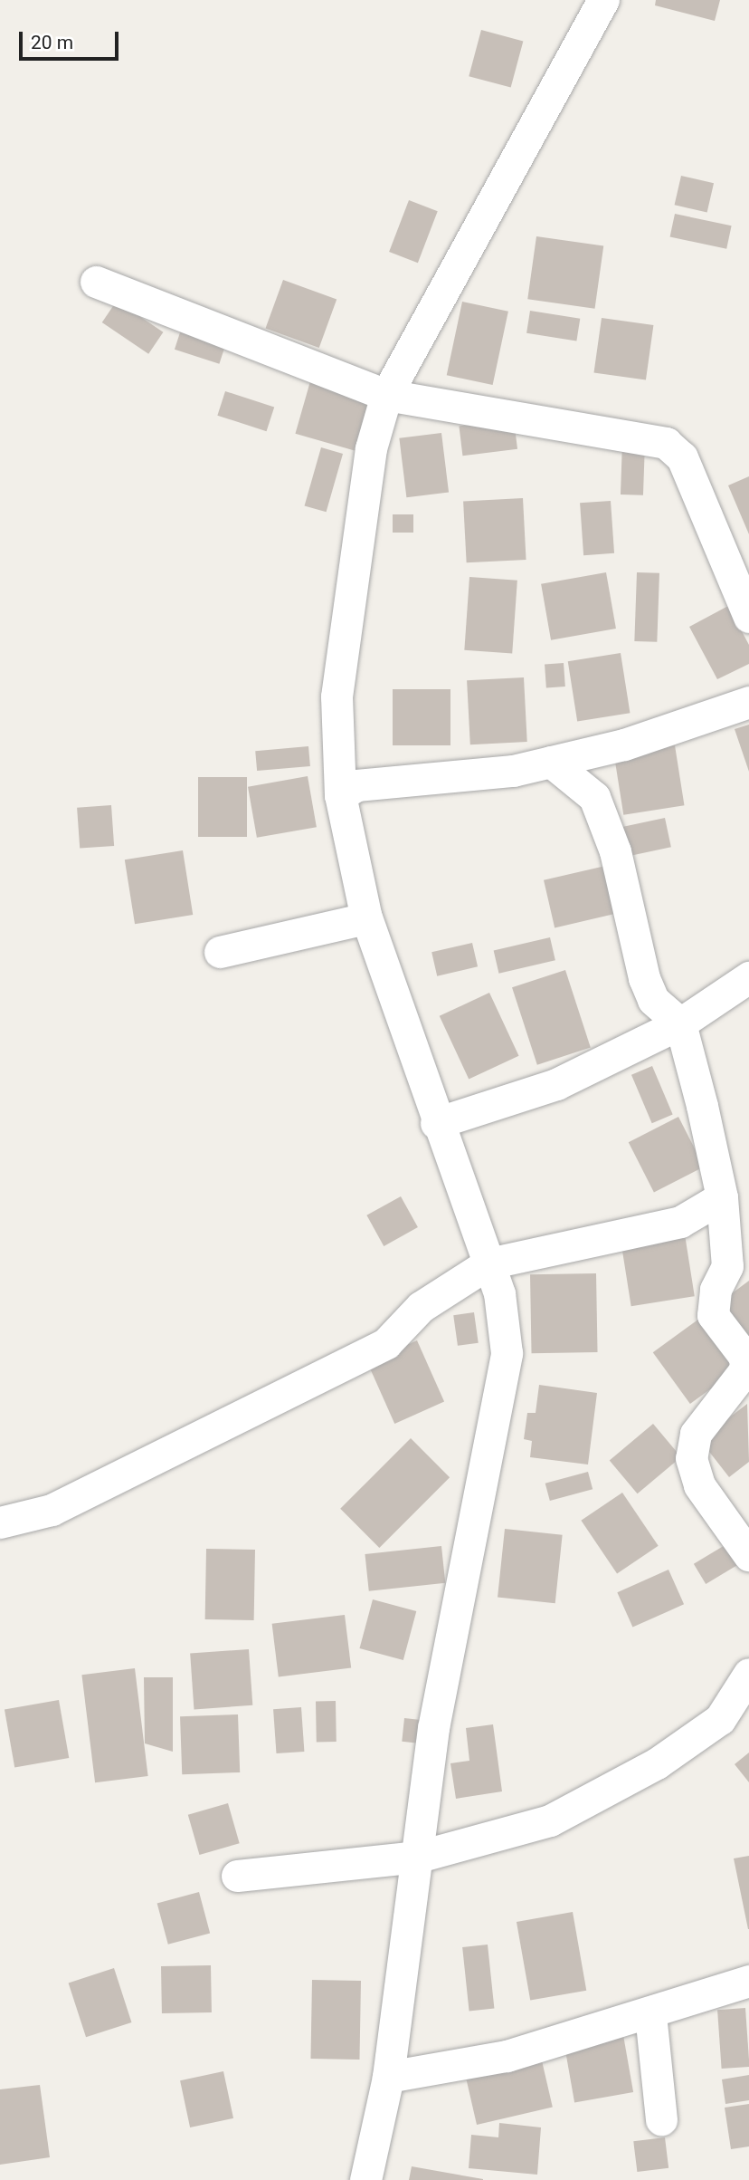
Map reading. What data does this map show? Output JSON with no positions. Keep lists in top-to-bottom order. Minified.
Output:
{"scale_bar":"20 m"}
